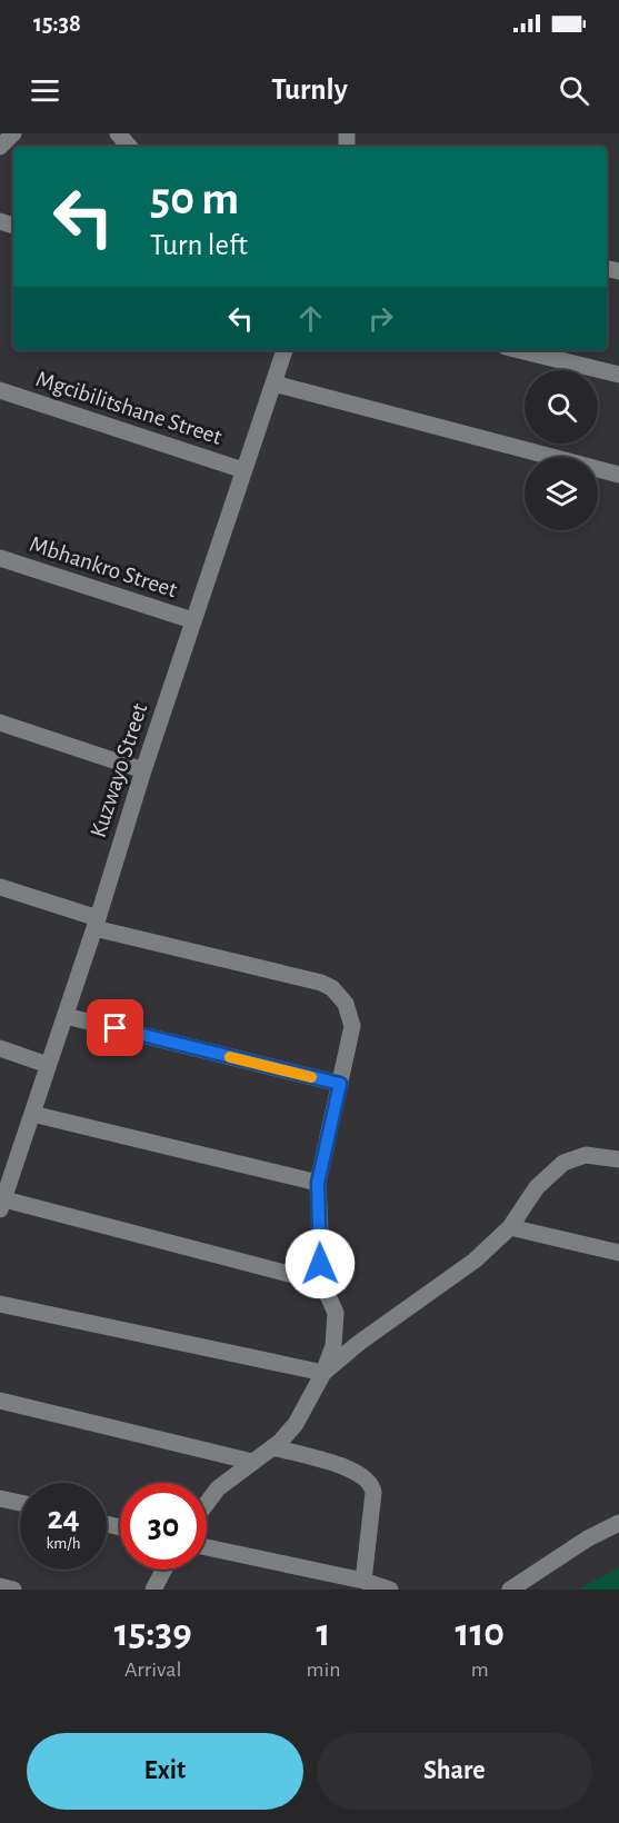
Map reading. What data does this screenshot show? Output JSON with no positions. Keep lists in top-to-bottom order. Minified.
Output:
{"streets":{"street":["Mgcibilitshane Street","Mbhankro Street","Kuzwayo Street"]},"crossings":[["Mgcibilitshane Street","Kuzwayo Street"],["Mbhankro Street","Kuzwayo Street"]],"page":{"status":"15:38","header":"Turnly","turn":["50 m","Turn left"],"speed":"24 km/h","limit":"30","eta":["15:39","Arrival","1","min","110","m"],"buttons":["Exit","Share"]}}
